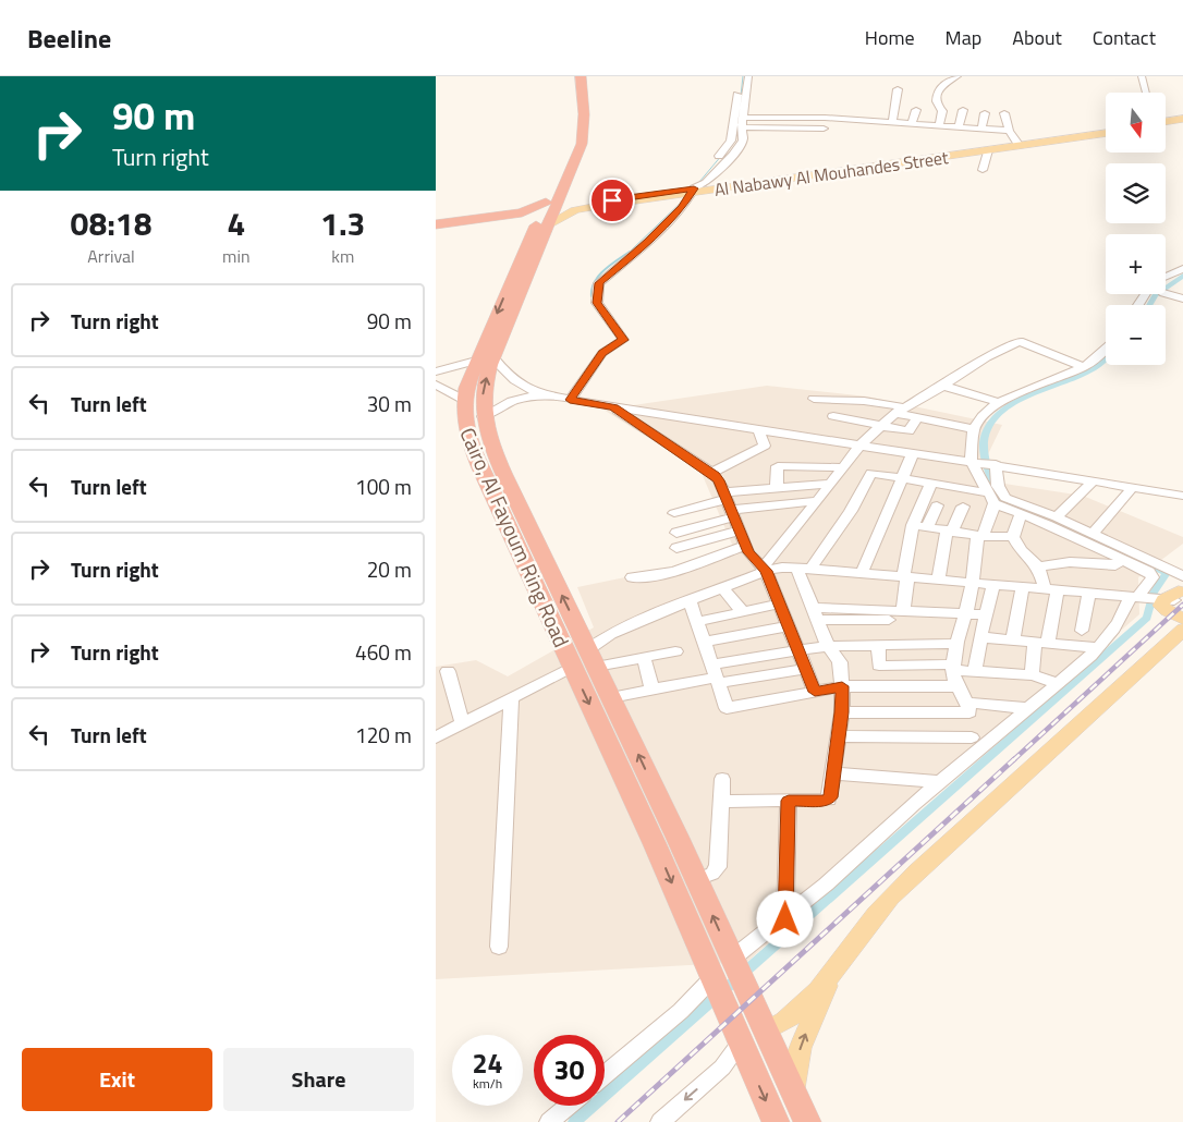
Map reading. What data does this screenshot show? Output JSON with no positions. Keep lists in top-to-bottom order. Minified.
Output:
{"streets":{"highway":["Cairo, Al Fayoum Ring Road"],"main road":["Al Nabawy Al Mouhandes Street"]},"crossings":[["Al Nabawy Al Mouhandes Street","Cairo, Al Fayoum Ring Road"]],"north":"bottom","page":{"header":"Beeline","nav":["Home","Map","About","Contact"],"turn":["90 m","Turn right"],"map_buttons":["+","−"],"eta":["08:18","Arrival","4","min","1.3","km"],"list":[{"name":"Turn right","value":"90 m"},{"name":"Turn left","value":"30 m"},{"name":"Turn left","value":"100 m"},{"name":"Turn right","value":"20 m"},{"name":"Turn right","value":"460 m"},{"name":"Turn left","value":"120 m"}],"speed":"24 km/h","limit":"30","buttons":["Exit","Share"]}}
